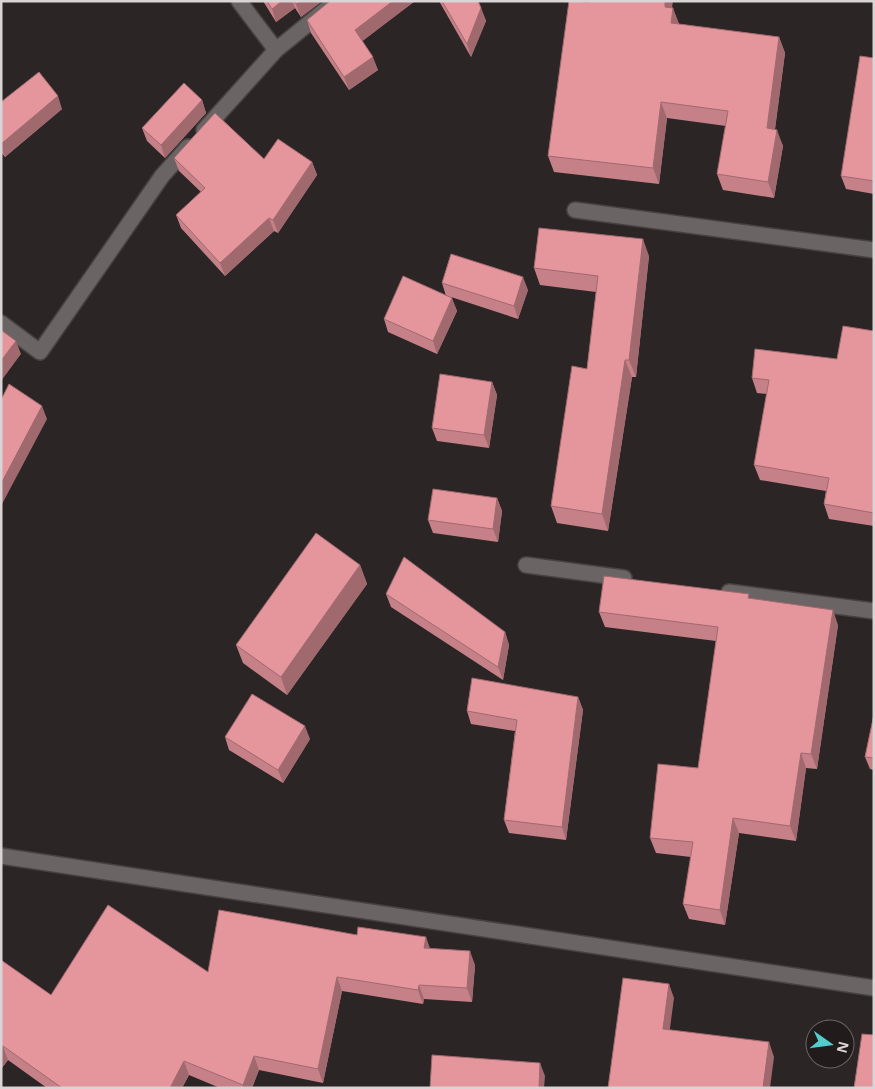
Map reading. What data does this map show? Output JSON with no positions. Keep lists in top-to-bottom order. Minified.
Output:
{"north":"right"}
